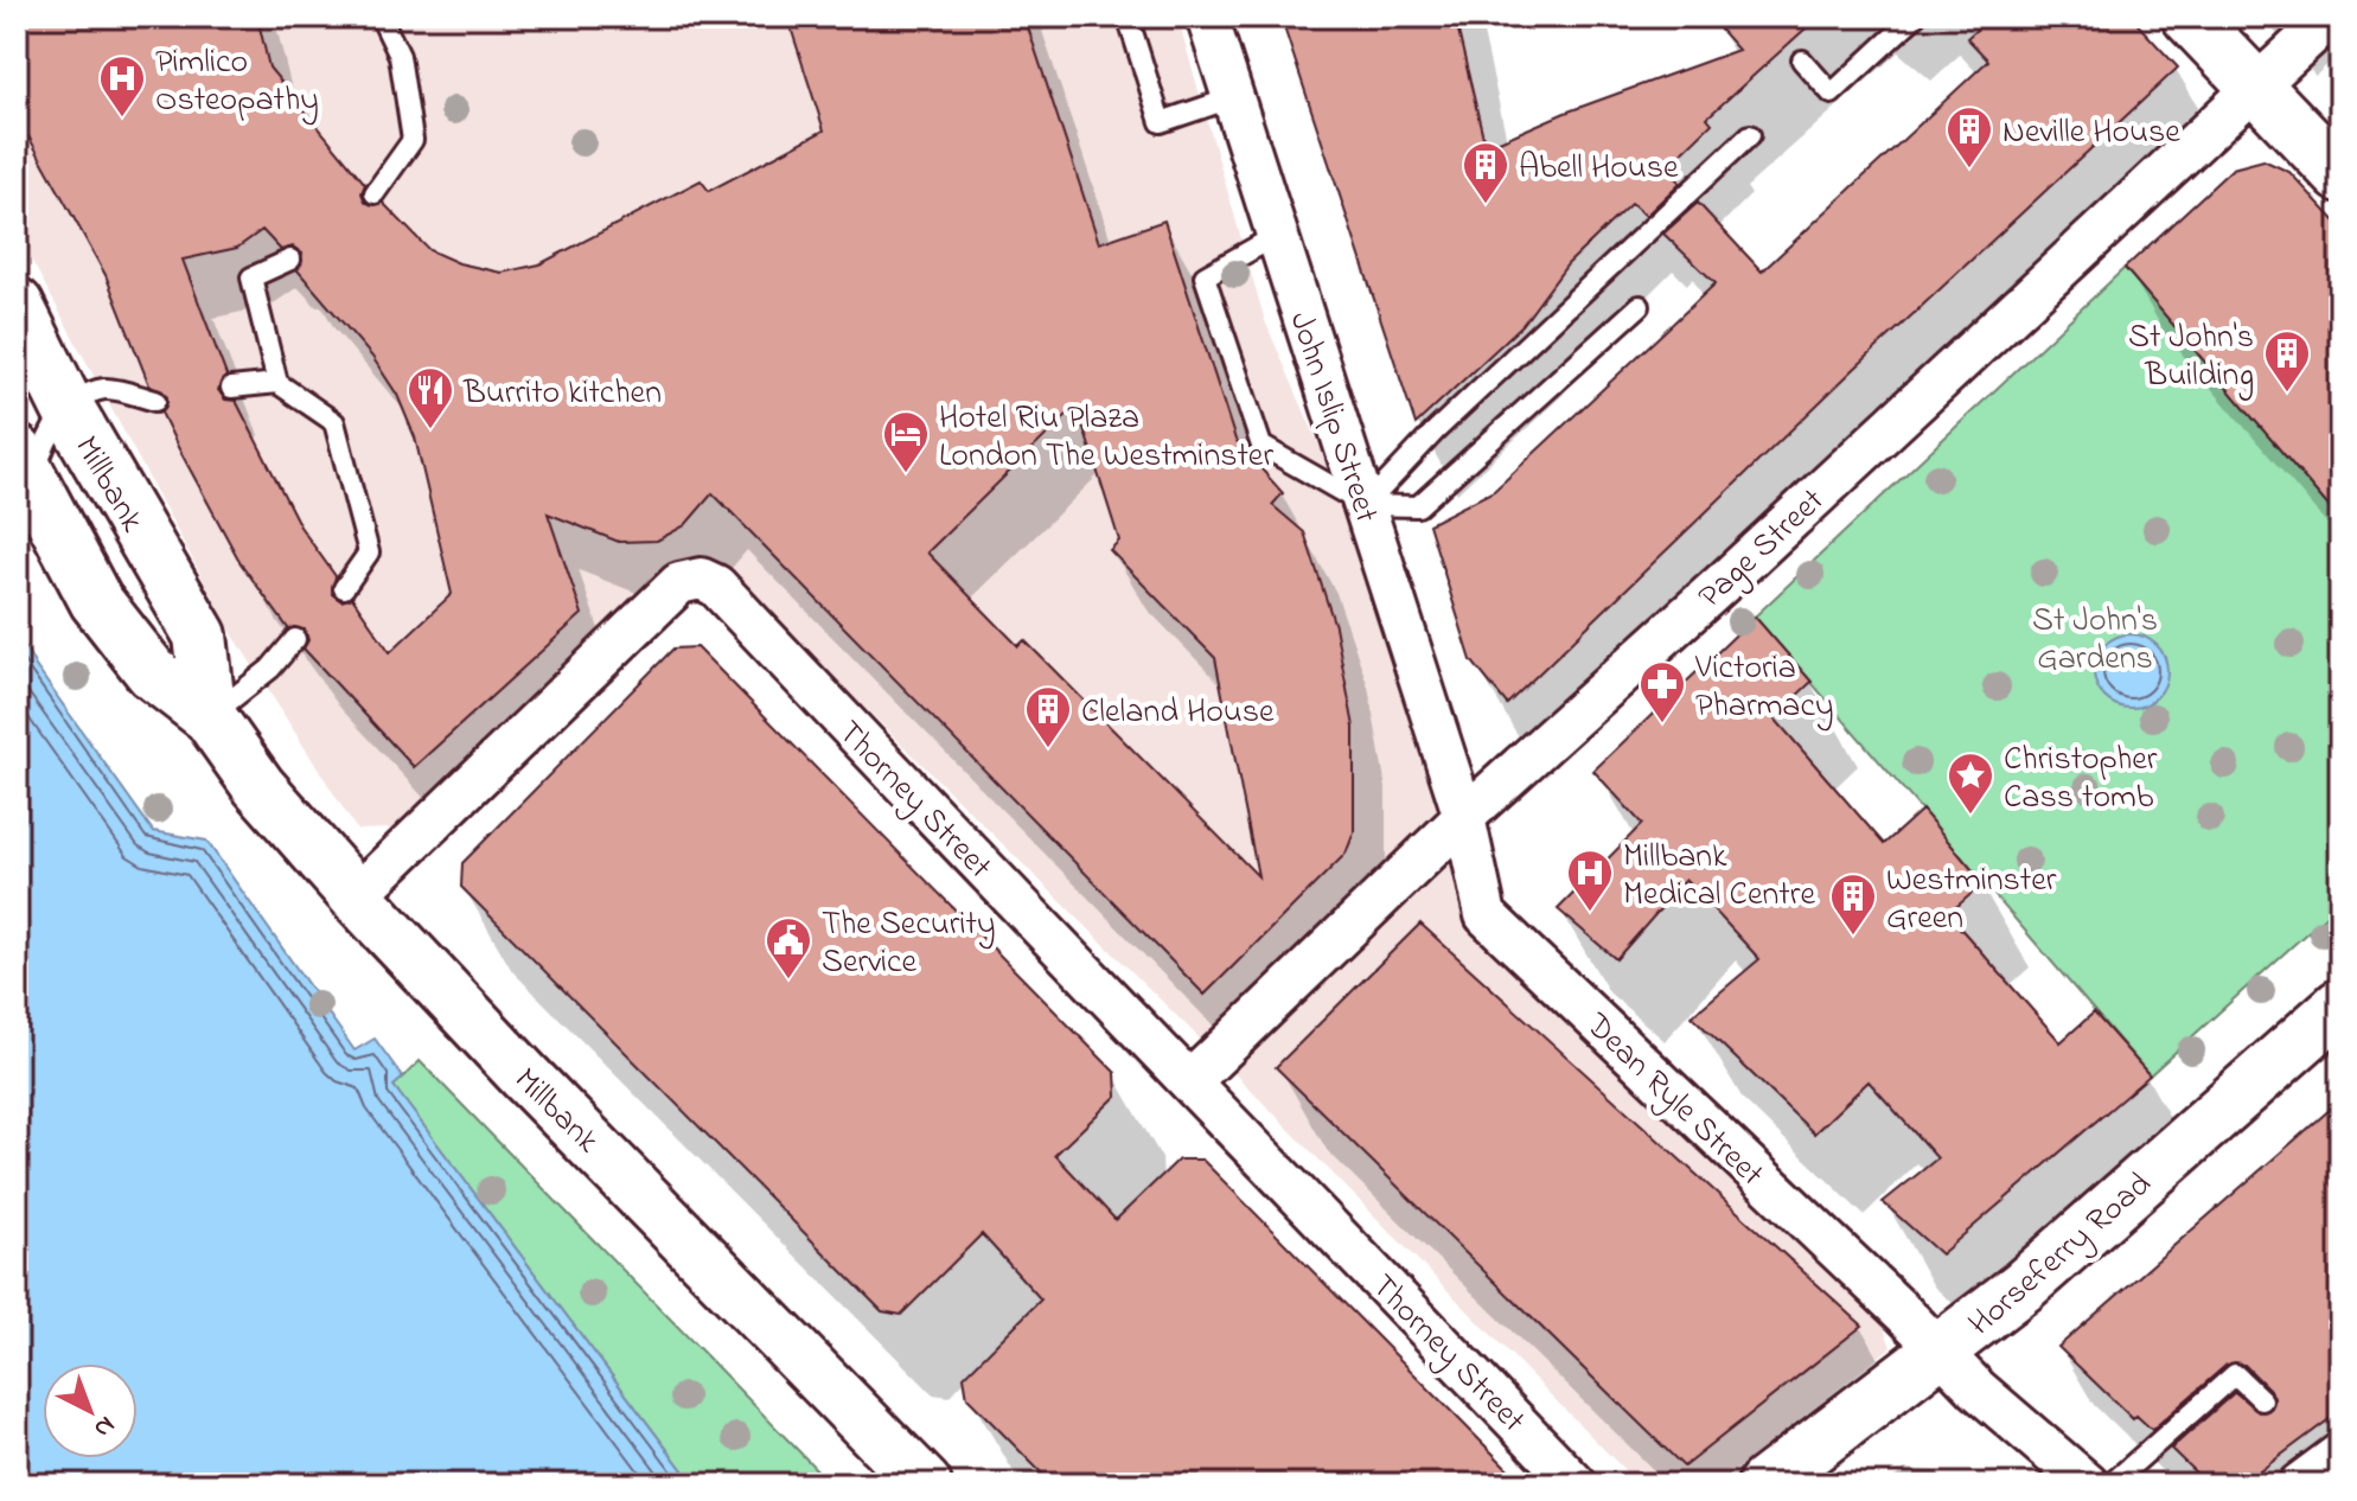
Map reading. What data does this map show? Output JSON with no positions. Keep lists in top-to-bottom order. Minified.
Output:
{"streets":{"main road":["Millbank","Horseferry Road"],"street":["John Islip Street","Page Street","Thorney Street","Dean Ryle Street"]},"crossings":[["John Islip Street","Page Street"],["John Islip Street","Dean Ryle Street"],["Millbank","Thorney Street"],["Page Street","Thorney Street"],["Page Street","Dean Ryle Street"],["Dean Ryle Street","Horseferry Road"]],"parks":["St John's Gardens"],"places":{"hospital":["Pimlico Osteopathy","Millbank Medical Centre"],"building":["Neville House","Abell House","St John's Building","Cleland House","Westminster Green"],"restaurant":["Burrito kitchen"],"hotel":["Hotel Riu Plaza London The Westminster"],"pharmacy":["Victoria Pharmacy"],"place":["Christopher Cass tomb"],"public building":["The Security Service"]},"north":"bottom right"}
